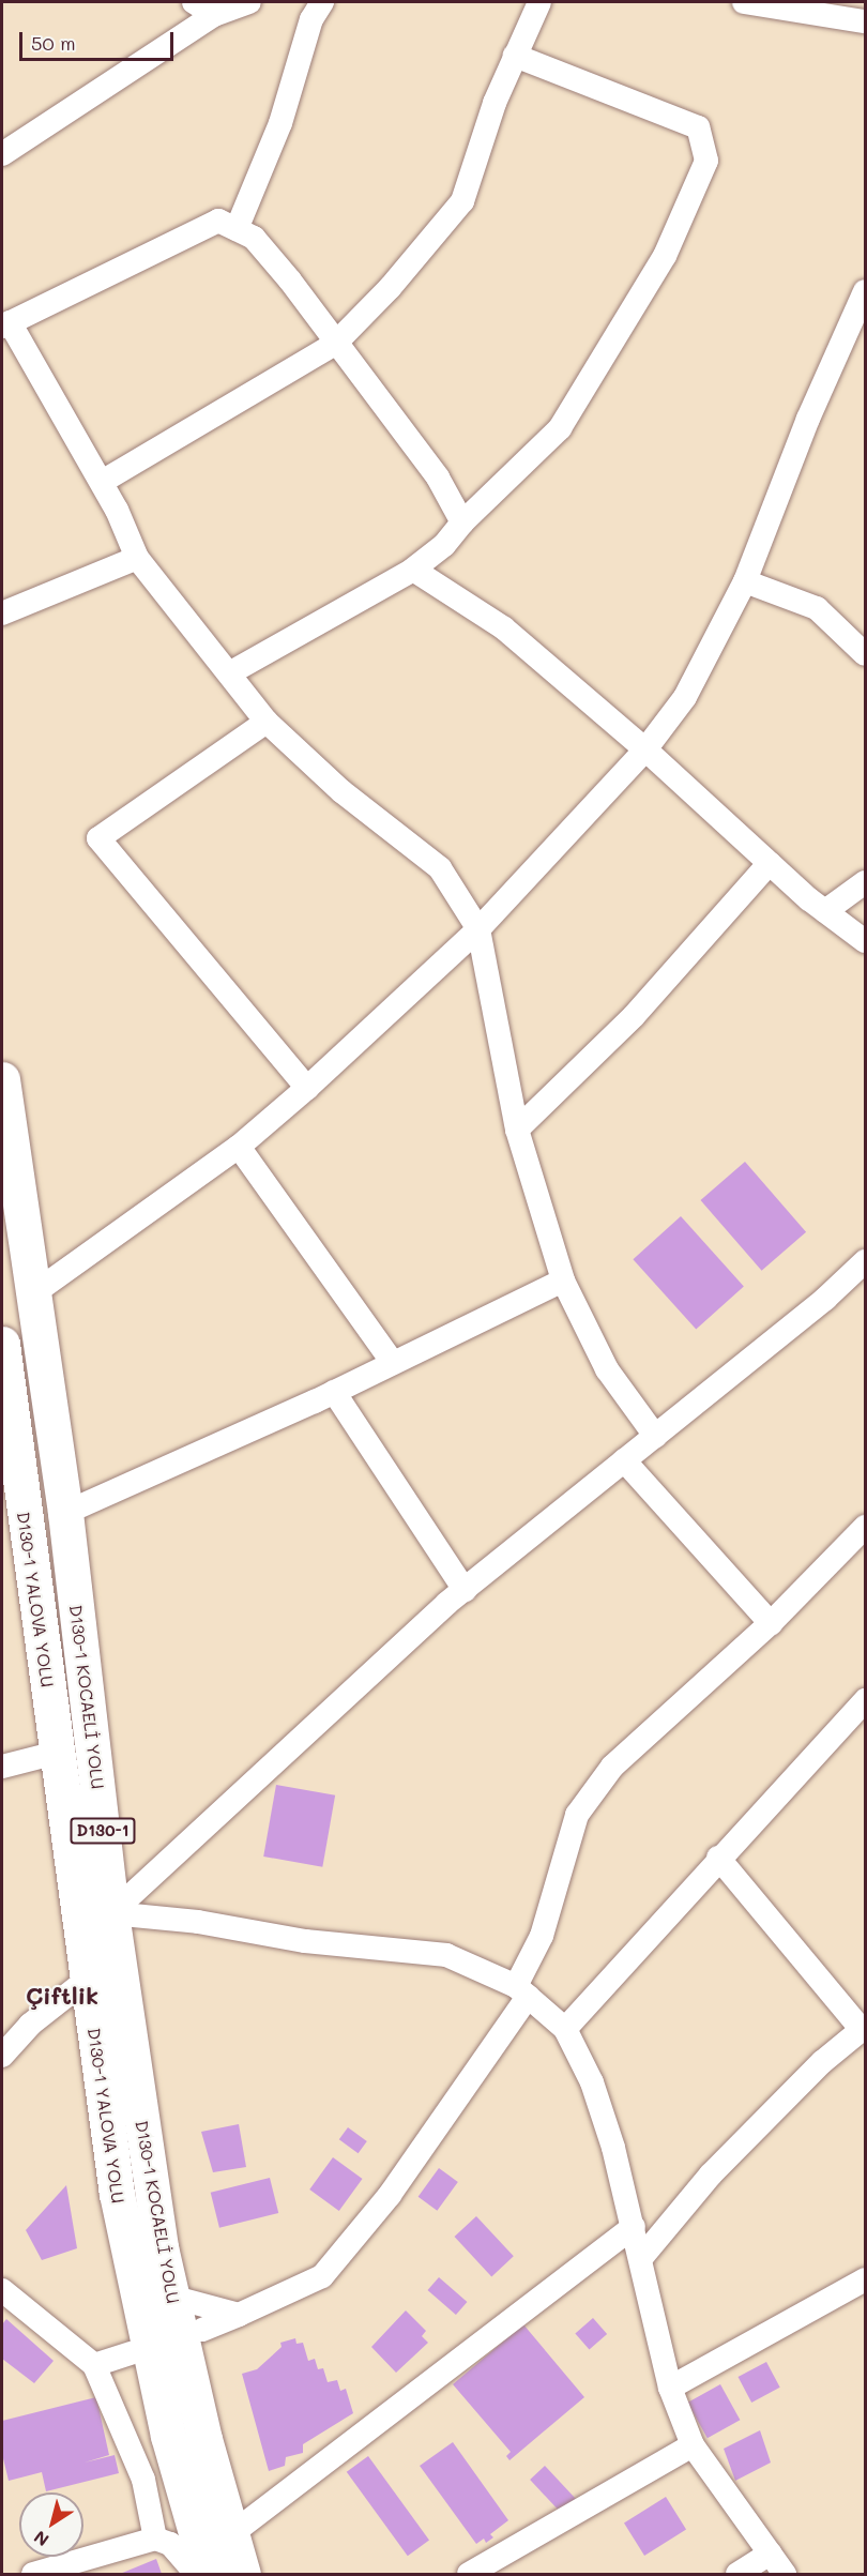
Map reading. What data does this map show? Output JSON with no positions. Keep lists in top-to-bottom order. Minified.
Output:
{"streets":{"highway":["D130-1 YALOVA YOLU","D130-1 KOCAELİ YOLU","D130-1"]},"districts":["Çiftlik"],"scale_bar":"50 m","north":"bottom left"}
